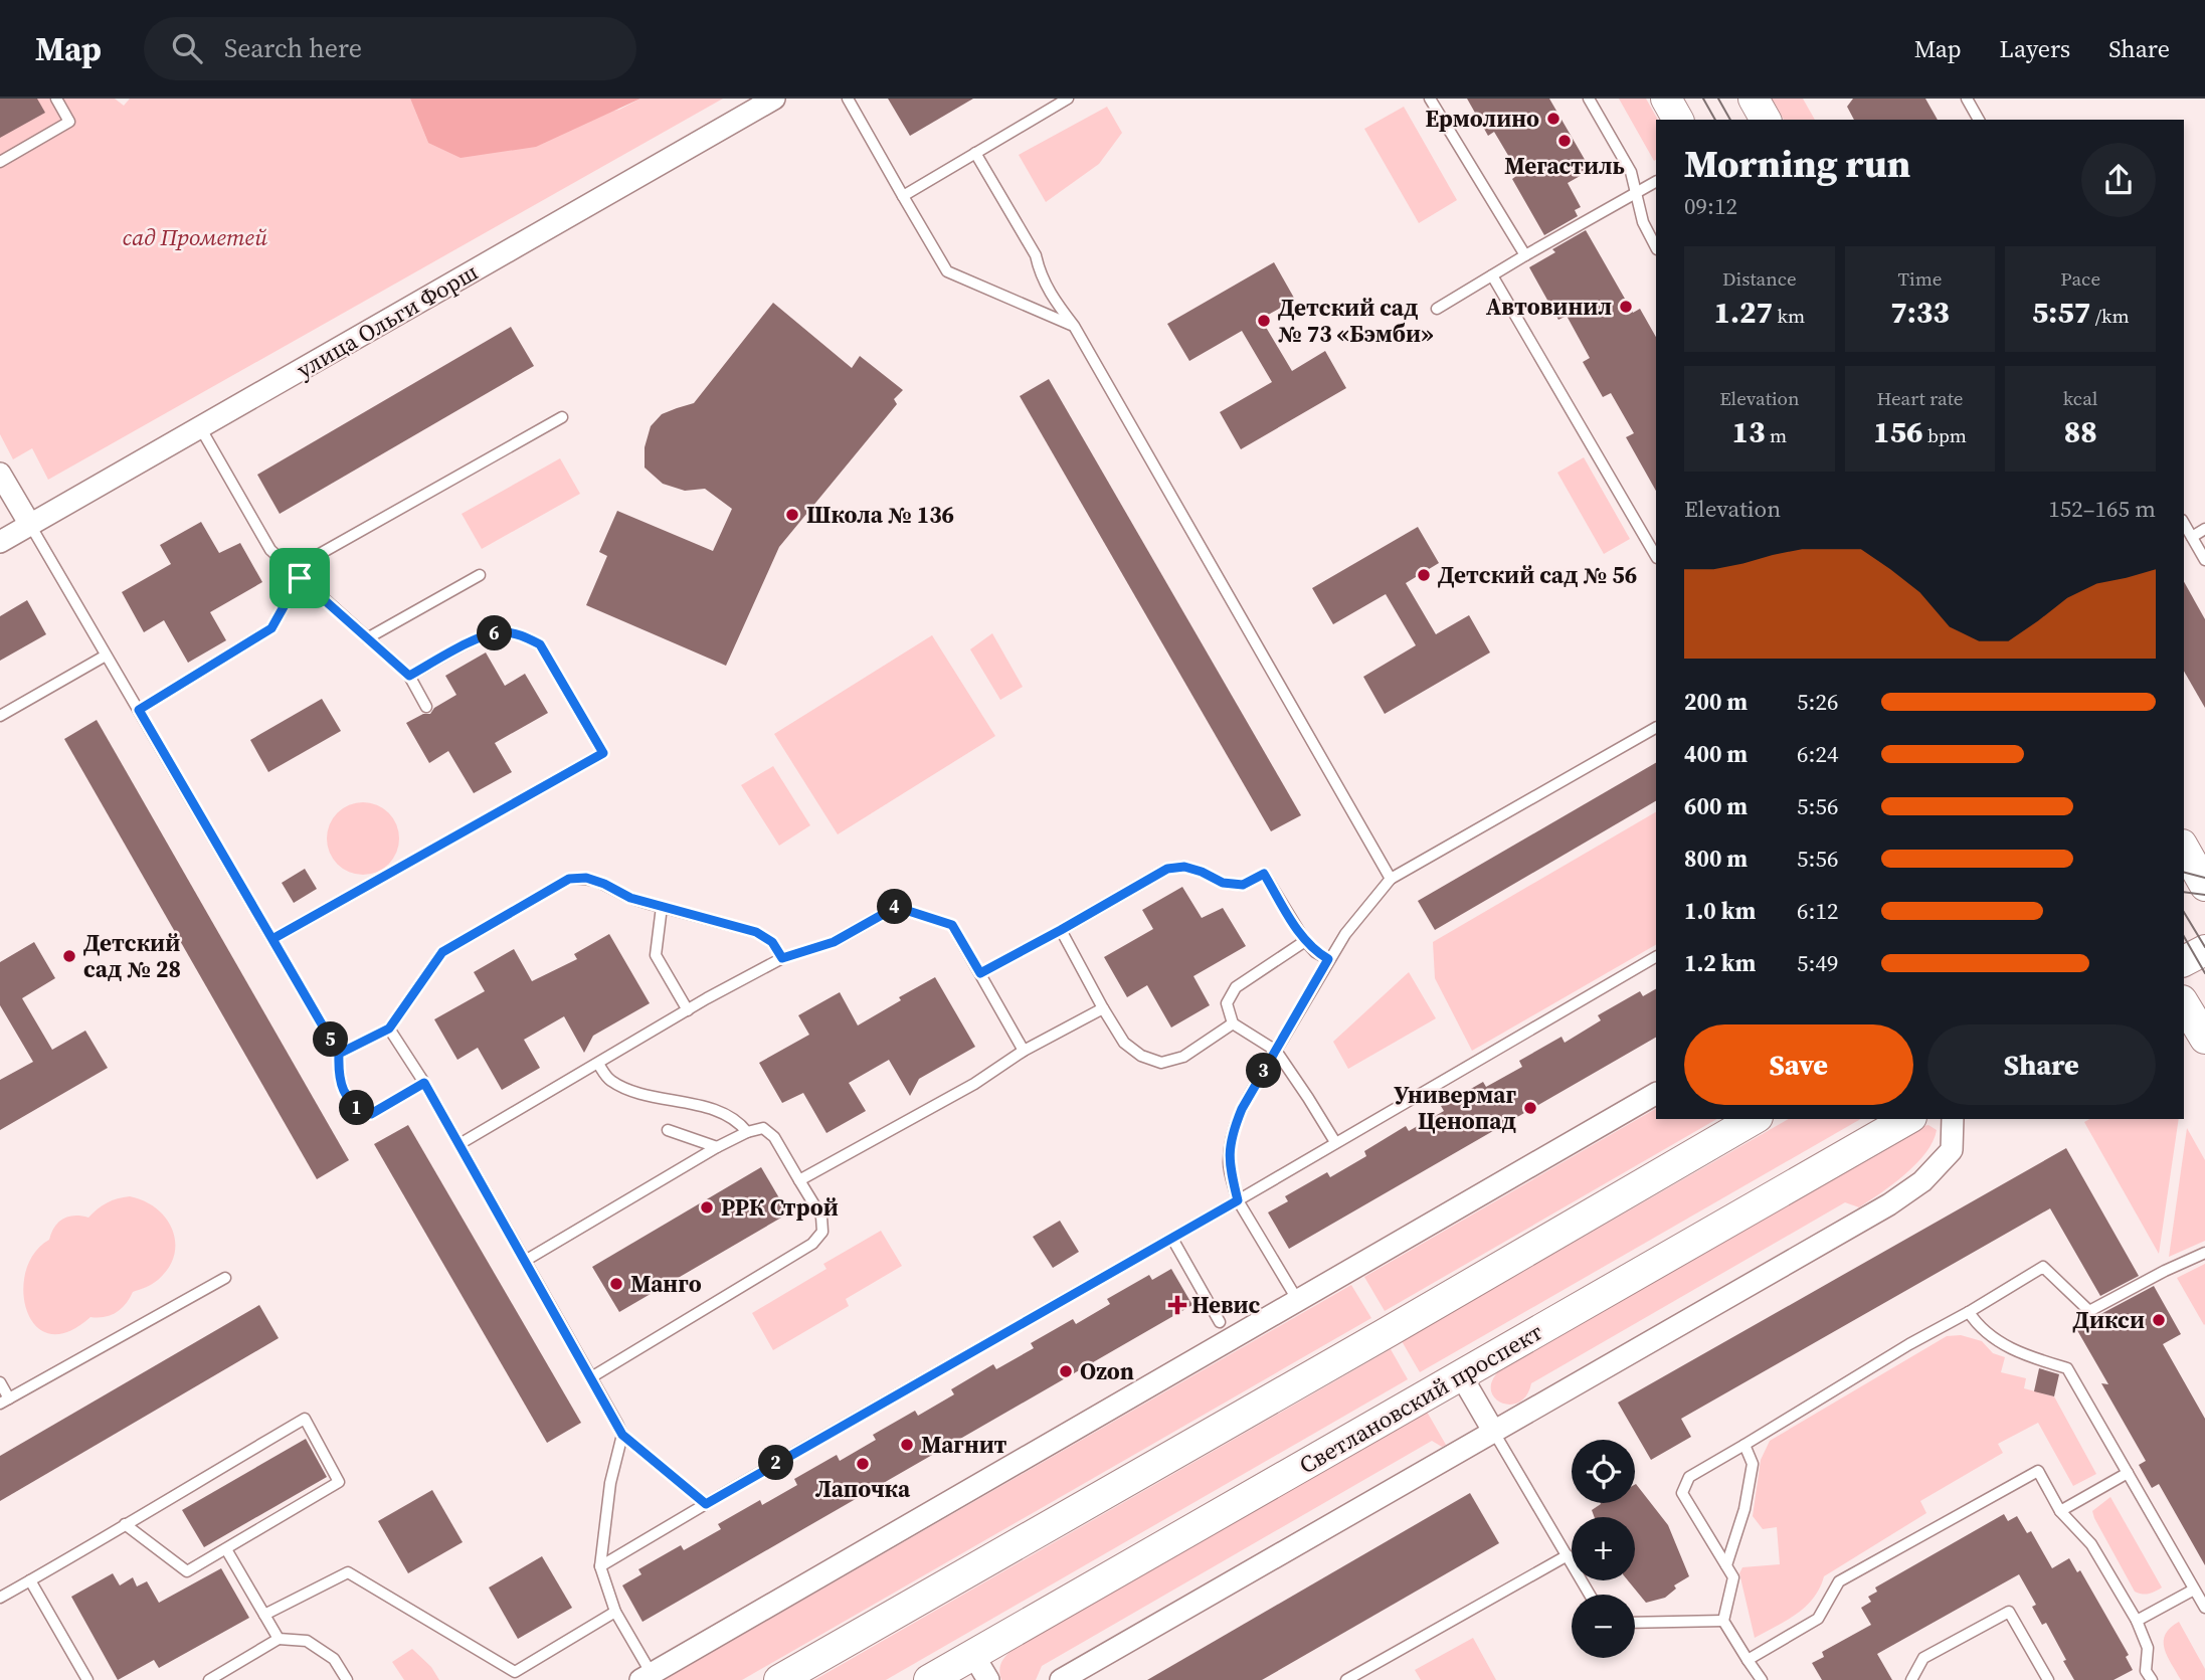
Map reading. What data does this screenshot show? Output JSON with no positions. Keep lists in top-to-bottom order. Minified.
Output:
{"streets":{"main road":["Светлановский проспект"],"street":["улица Ольги Форш"]},"parks":["сад Прометей"],"places":{"other":["Ермолино","Мегастиль","Автовинил","Детский сад № 73 «Бэмби»","Школа № 136","Детский сад № 56","Детский сад № 28","Универмаг Ценопад","РРК Строй","Манго","Дикси","Ozon","Магнит","Лапочка"],"health":["Невис"]},"page":{"header":"Map","search":"Search here","nav":["Map","Layers","Share"],"heading":["Morning run","09:12"],"stats":[["Distance","1.27 km"],["Time","7:33"],["Pace","5:57 /km"],["Elevation","13 m"],["Heart rate","156 bpm"],["kcal","88"]],"chart":["Elevation","152–165 m"],"pins":["6","4","5","3","1","2"],"list":[{"name":"200 m","note":"5:26"},{"name":"400 m","note":"6:24"},{"name":"600 m","note":"5:56"},{"name":"800 m","note":"5:56"},{"name":"1.0 km","note":"6:12"},{"name":"1.2 km","note":"5:49"}],"buttons":["Save","Share"],"map_buttons":["+","−"]}}
